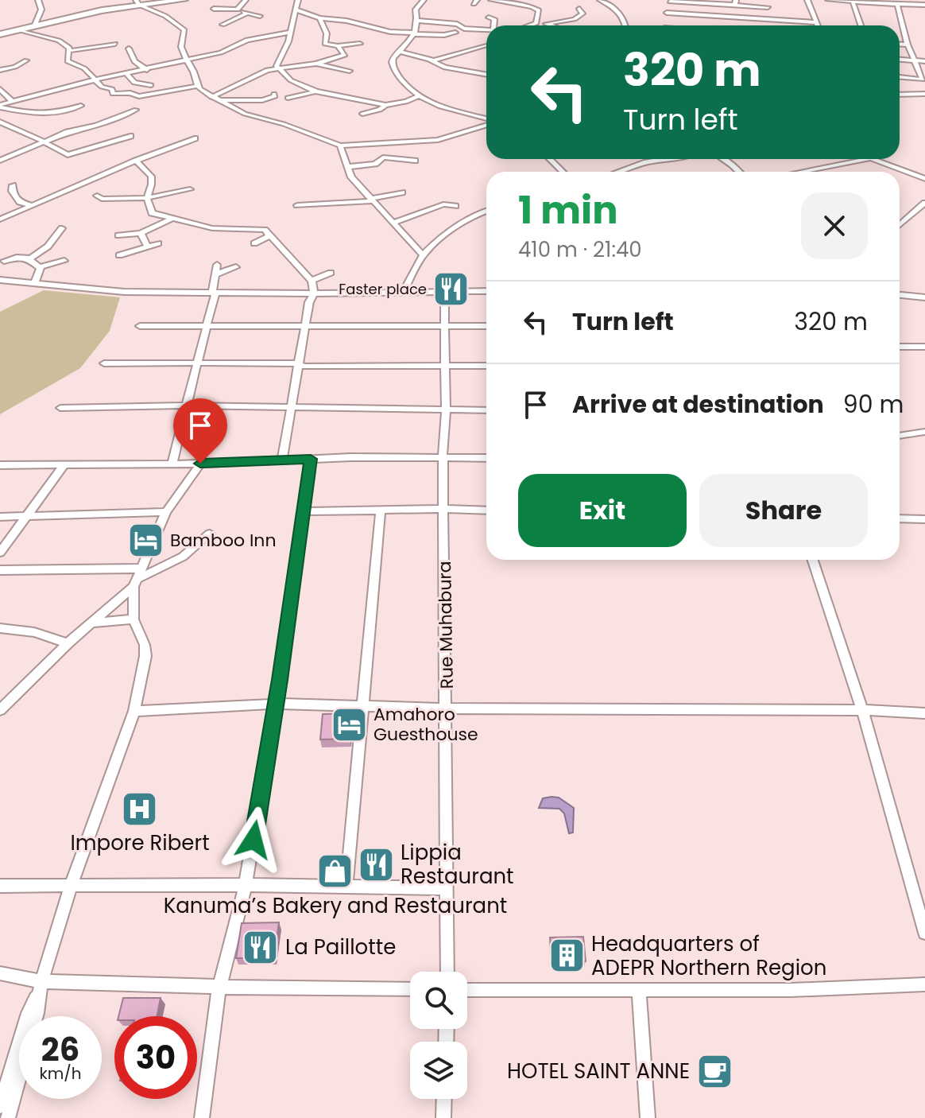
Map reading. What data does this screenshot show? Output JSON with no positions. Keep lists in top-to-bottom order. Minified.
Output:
{"streets":{"street":["Rue Muhabura"]},"places":{"restaurant":["Faster place","Lippia Restaurant","La Paillotte"],"hotel":["Bamboo Inn","Amahoro Guesthouse"],"hospital":["Impore Ribert"],"shop":["Kanuma’s Bakery and Restaurant"],"building":["Headquarters of ADEPR Northern Region"],"cafe":["HOTEL SAINT ANNE"]},"page":{"turn":["320 m","Turn left"],"heading":["1 min","410 m · 21:40"],"list":[{"name":"Turn left","value":"320 m"},{"name":"Arrive at destination","value":"90 m"}],"buttons":["Exit","Share"],"speed":"26 km/h","limit":"30"}}
